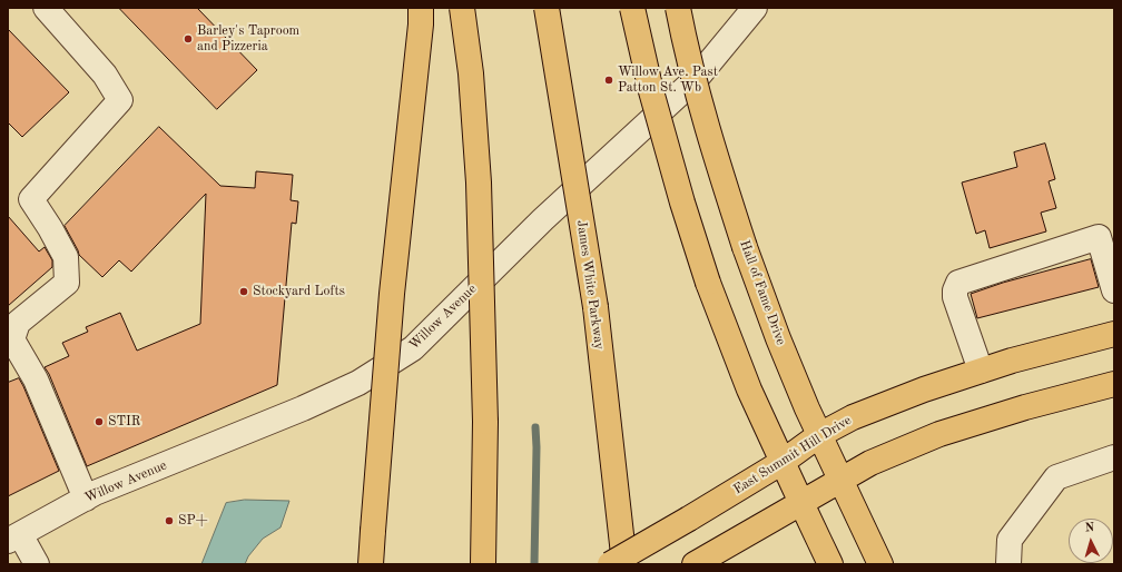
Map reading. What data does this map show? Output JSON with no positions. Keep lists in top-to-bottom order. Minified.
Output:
{"streets":{"main road":["James White Parkway","Hall of Fame Drive","East Summit Hill Drive"],"street":["Willow Avenue"]},"crossings":[["Hall of Fame Drive","East Summit Hill Drive"]],"places":["Barley's Taproom and Pizzeria","Willow Ave. Past Patton St. Wb","Stockyard Lofts","STIR","SP+"],"north":"top"}
